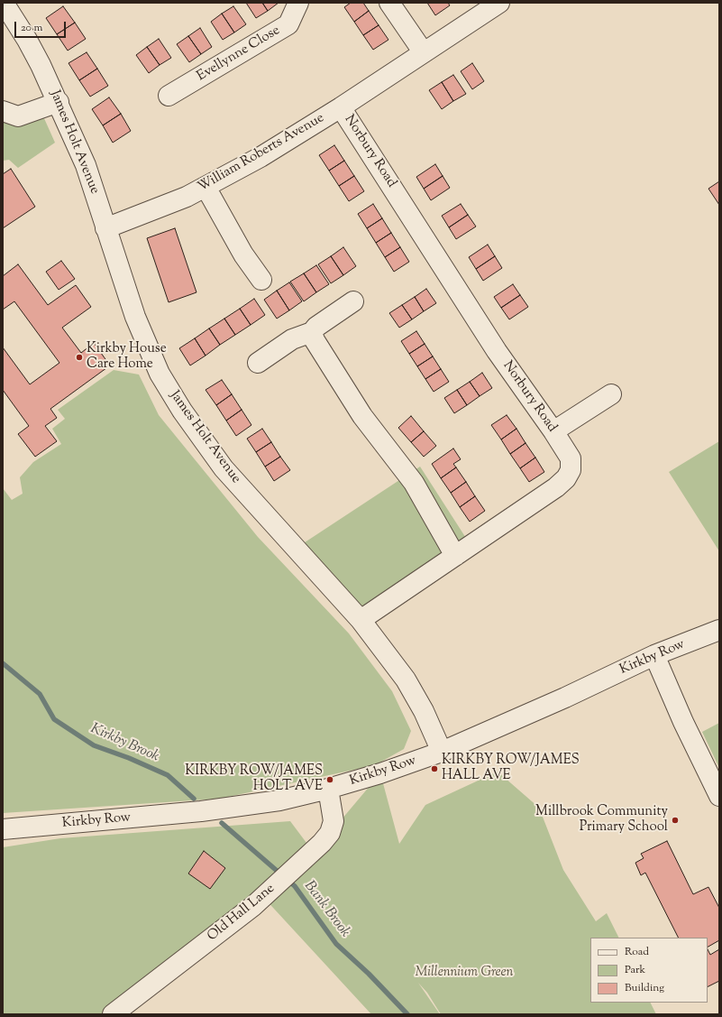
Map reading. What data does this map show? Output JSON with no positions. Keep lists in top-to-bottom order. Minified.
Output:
{"streets":{"street":["Evellynne Close","James Holt Avenue","Norbury Road","William Roberts Avenue","Kirkby Row","Old Hall Lane"]},"crossings":[["James Holt Avenue","Norbury Road"],["James Holt Avenue","William Roberts Avenue"],["James Holt Avenue","Kirkby Row"],["Norbury Road","William Roberts Avenue"],["Kirkby Row","Old Hall Lane"]],"water":["Kirkby Brook","Bank Brook"],"parks":["Millennium Green"],"places":["Kirkby House Care Home","KIRKBY ROW/JAMES HALL AVE","KIRKBY ROW/JAMES HOLT AVE","Millbrook Community Primary School"],"legend":["Road","Park","Building"],"scale_bar":"20 m"}
